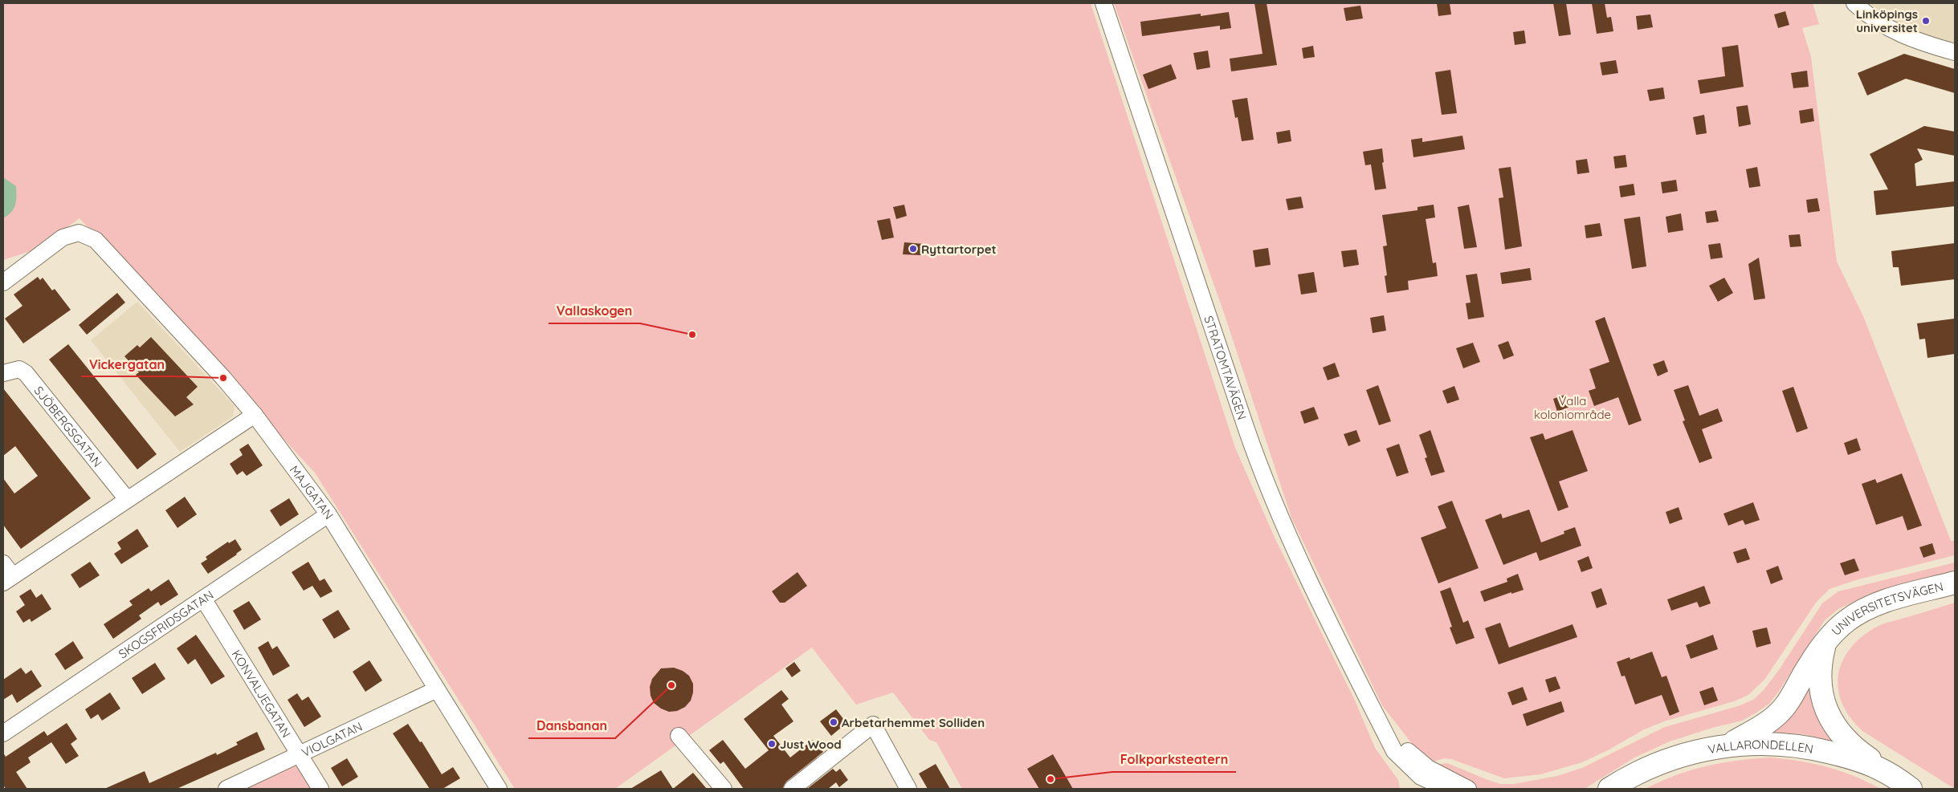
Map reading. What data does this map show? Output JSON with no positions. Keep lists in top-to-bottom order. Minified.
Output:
{"streets":{"main road":["UNIVERSITETSVÄGEN","VALLARONDELLEN"],"street":["STRATOMTAVÄGEN","SJÖBERGSGATAN","MAJGATAN","SKOGSFRIDSGATAN","KONVALJEGATAN","VIOLGATAN"]},"crossings":[["MAJGATAN","SKOGSFRIDSGATAN"],["MAJGATAN","VIOLGATAN"],["UNIVERSITETSVÄGEN","VALLARONDELLEN"],["SKOGSFRIDSGATAN","KONVALJEGATAN"],["KONVALJEGATAN","VIOLGATAN"]],"parks":["Valla koloniområde"],"places":["Linköpings universitet","Ryttartorpet","Vallaskogen","Vickergatan","Dansbanan","Arbetarhemmet Solliden","Just Wood","Folkparksteatern"]}
